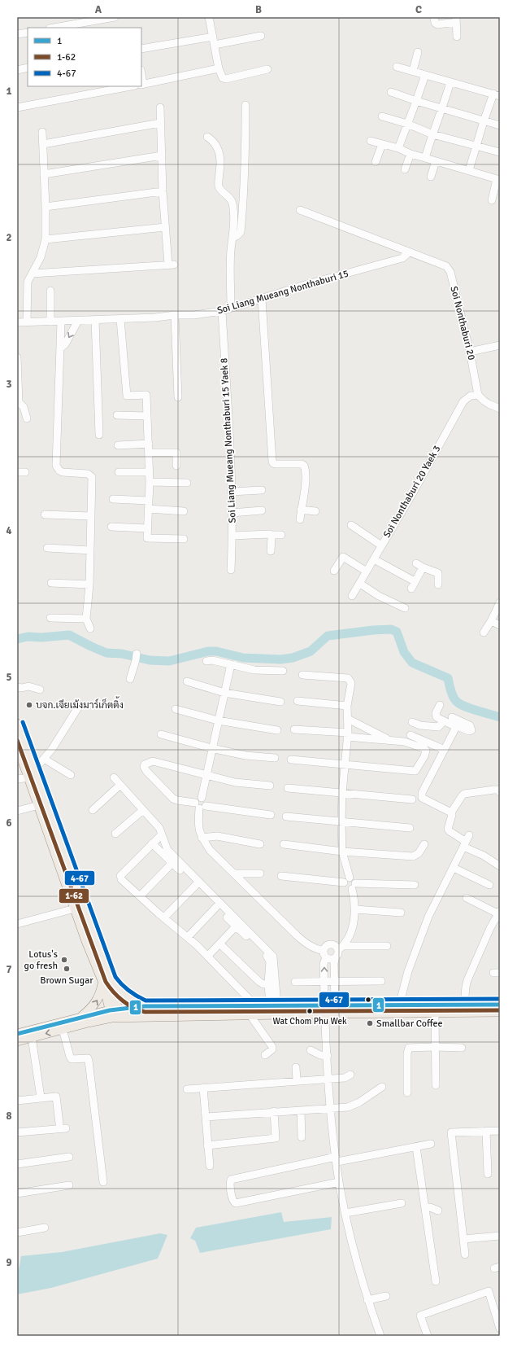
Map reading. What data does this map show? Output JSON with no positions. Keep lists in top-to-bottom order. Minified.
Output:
{"streets":{"street":["Soi Liang Mueang Nonthaburi 15","Soi Nonthaburi 20","Soi Liang Mueang Nonthaburi 15 Yaek 8","Soi Nonthaburi 20 Yaek 3"]},"crossings":[["Soi Liang Mueang Nonthaburi 15","Soi Nonthaburi 20"],["Soi Liang Mueang Nonthaburi 15","Soi Liang Mueang Nonthaburi 15 Yaek 8"],["Soi Nonthaburi 20","Soi Nonthaburi 20 Yaek 3"]],"places":["บจก.เจียเม้งมาร์เก็ตติ้ง","Lotus's go fresh","Brown Sugar","Wat Chom Phu Wek","Smallbar Coffee"],"lines":["transit line 4-67","transit line 1-62","transit line 1"],"legend":["1","1-62","4-67"],"grid":{"columns":["A","B","C"],"rows":["1","2","3","4","5","6","7","8","9"]}}
